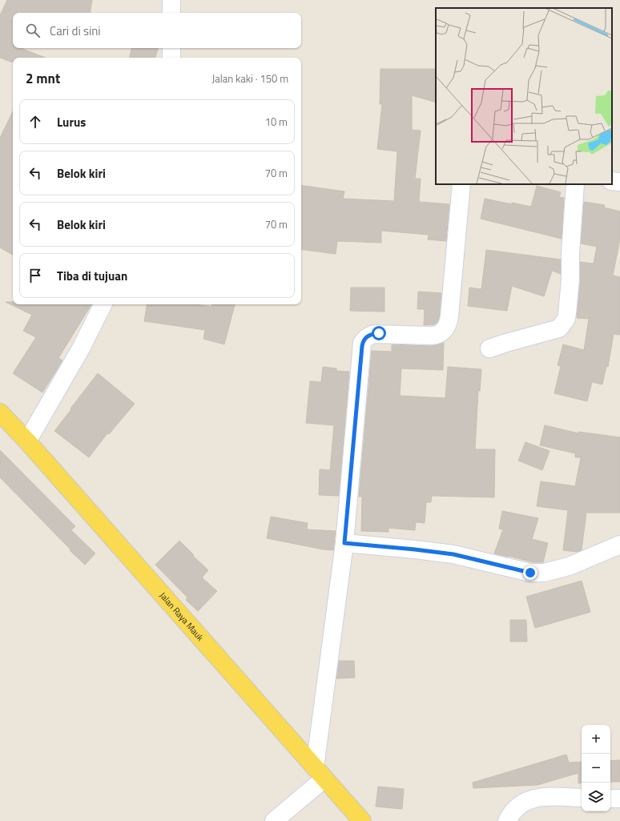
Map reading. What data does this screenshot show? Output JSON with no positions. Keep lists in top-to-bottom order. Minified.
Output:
{"streets":{"main road":["Jalan Raya Mauk"]},"page":{"search":"Cari di sini","heading":["2 mnt","Jalan kaki · 150 m"],"list":[["Lurus","10 m"],["Belok kiri","70 m"],["Belok kiri","70 m"],"Tiba di tujuan"],"map_buttons":["+","−"]}}
